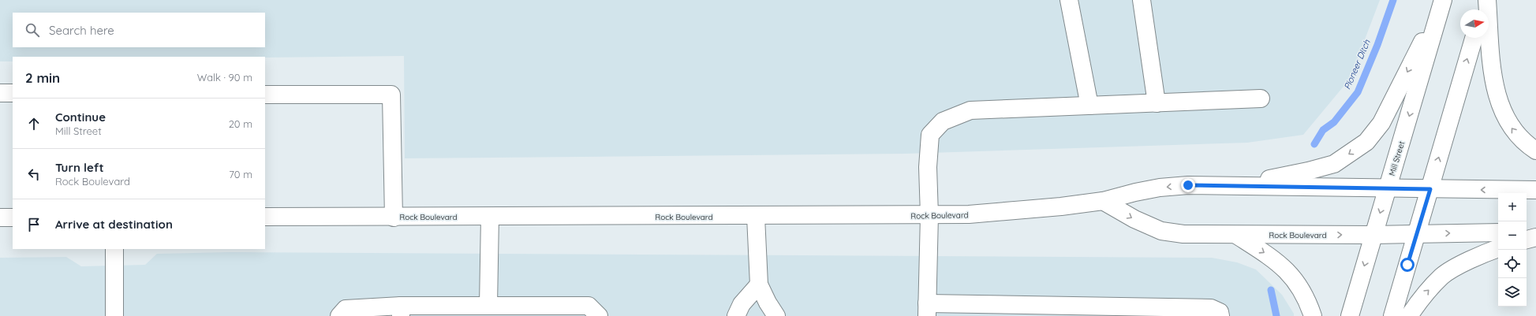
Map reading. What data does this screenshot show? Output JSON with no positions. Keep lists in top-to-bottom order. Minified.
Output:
{"streets":{"main road":["Mill Street","Rock Boulevard"]},"crossings":[["Mill Street","Rock Boulevard"]],"water":["Pioneer Ditch"],"north":"right","page":{"search":"Search here","heading":["2 min","Walk · 90 m"],"list":[["Continue","Mill Street","20 m"],["Turn left","Rock Boulevard","70 m"],"Arrive at destination"],"map_buttons":["+","−"]}}
